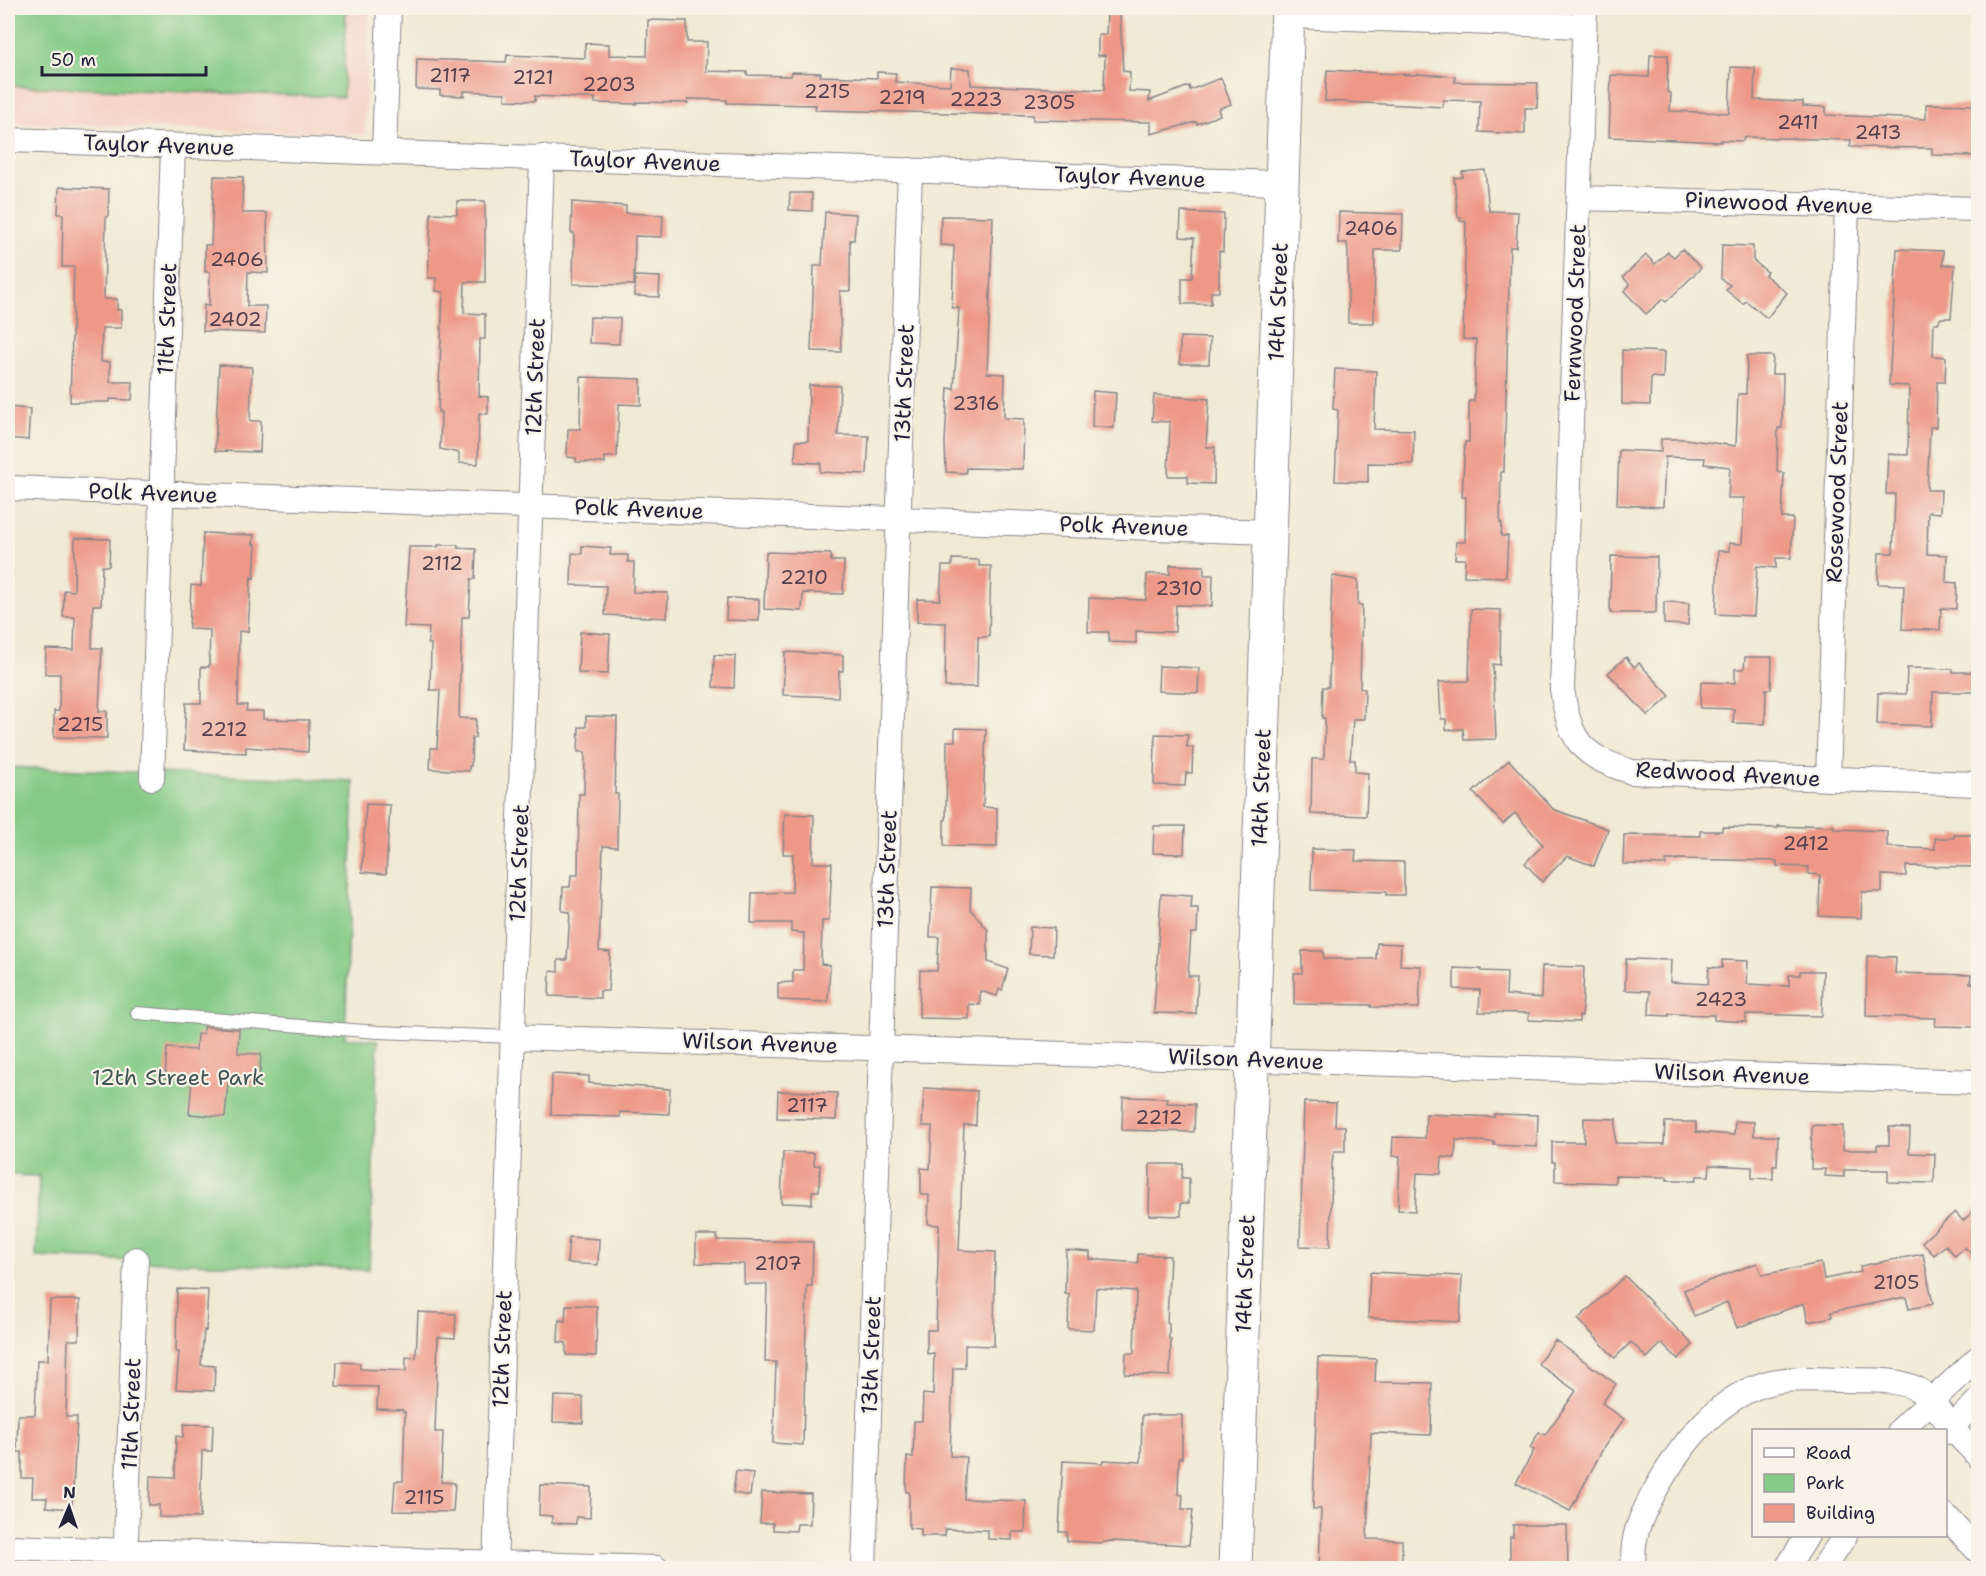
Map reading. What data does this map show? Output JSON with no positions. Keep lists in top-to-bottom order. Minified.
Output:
{"streets":{"street":["Taylor Avenue","Pinewood Avenue","14th Street","Fernwood Street","11th Street","12th Street","13th Street","Rosewood Street","Polk Avenue","Redwood Avenue","Wilson Avenue"]},"crossings":[["Taylor Avenue","14th Street"],["Taylor Avenue","11th Street"],["Taylor Avenue","12th Street"],["Taylor Avenue","13th Street"],["Pinewood Avenue","Fernwood Street"],["Pinewood Avenue","Rosewood Street"],["14th Street","Polk Avenue"],["14th Street","Wilson Avenue"],["Fernwood Street","Redwood Avenue"],["11th Street","Polk Avenue"],["12th Street","Polk Avenue"],["12th Street","Wilson Avenue"],["13th Street","Polk Avenue"],["13th Street","Wilson Avenue"],["Rosewood Street","Redwood Avenue"]],"parks":["12th Street Park"],"house_numbers":["2117","2121","2203","2215","2219","2223","2305","2411","2413","2406","2406","2402","2316","2112","2210","2310","2215","2212","2412","2423","2117","2212","2107","2105","2115"],"legend":["Road","Park","Building"],"scale_bar":"50 m","north":"top"}
